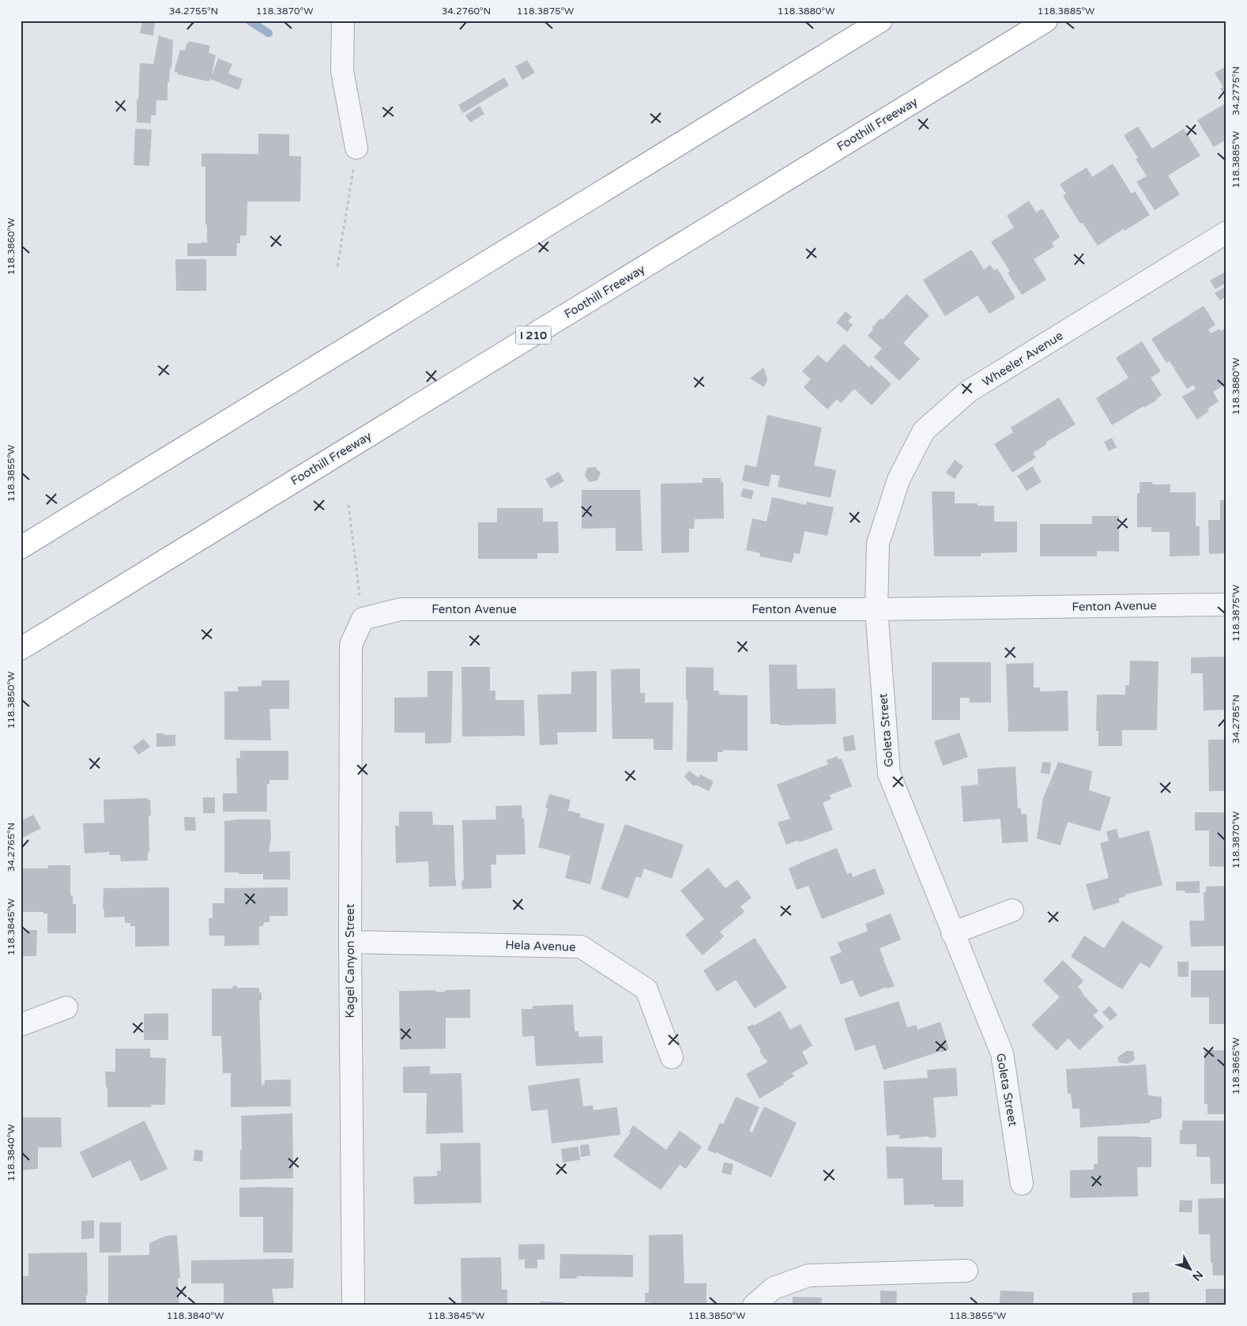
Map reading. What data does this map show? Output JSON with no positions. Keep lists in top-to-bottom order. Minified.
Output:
{"streets":{"highway":["Foothill Freeway","I 210"],"street":["Wheeler Avenue","Fenton Avenue","Goleta Street","Hela Avenue","Kagel Canyon Street"]},"crossings":[["Wheeler Avenue","Fenton Avenue"],["Wheeler Avenue","Goleta Street"],["Fenton Avenue","Goleta Street"],["Fenton Avenue","Kagel Canyon Street"],["Hela Avenue","Kagel Canyon Street"]],"north":"bottom right","coordinates":["34.2755°N","118.3870°W","34.2760°N","118.3875°W","118.3880°W","118.3885°W","34.2775°N","118.3860°W","118.3855°W","118.3850°W","34.2785°N","34.2765°N","118.3845°W","118.3865°W","118.3840°W"]}
